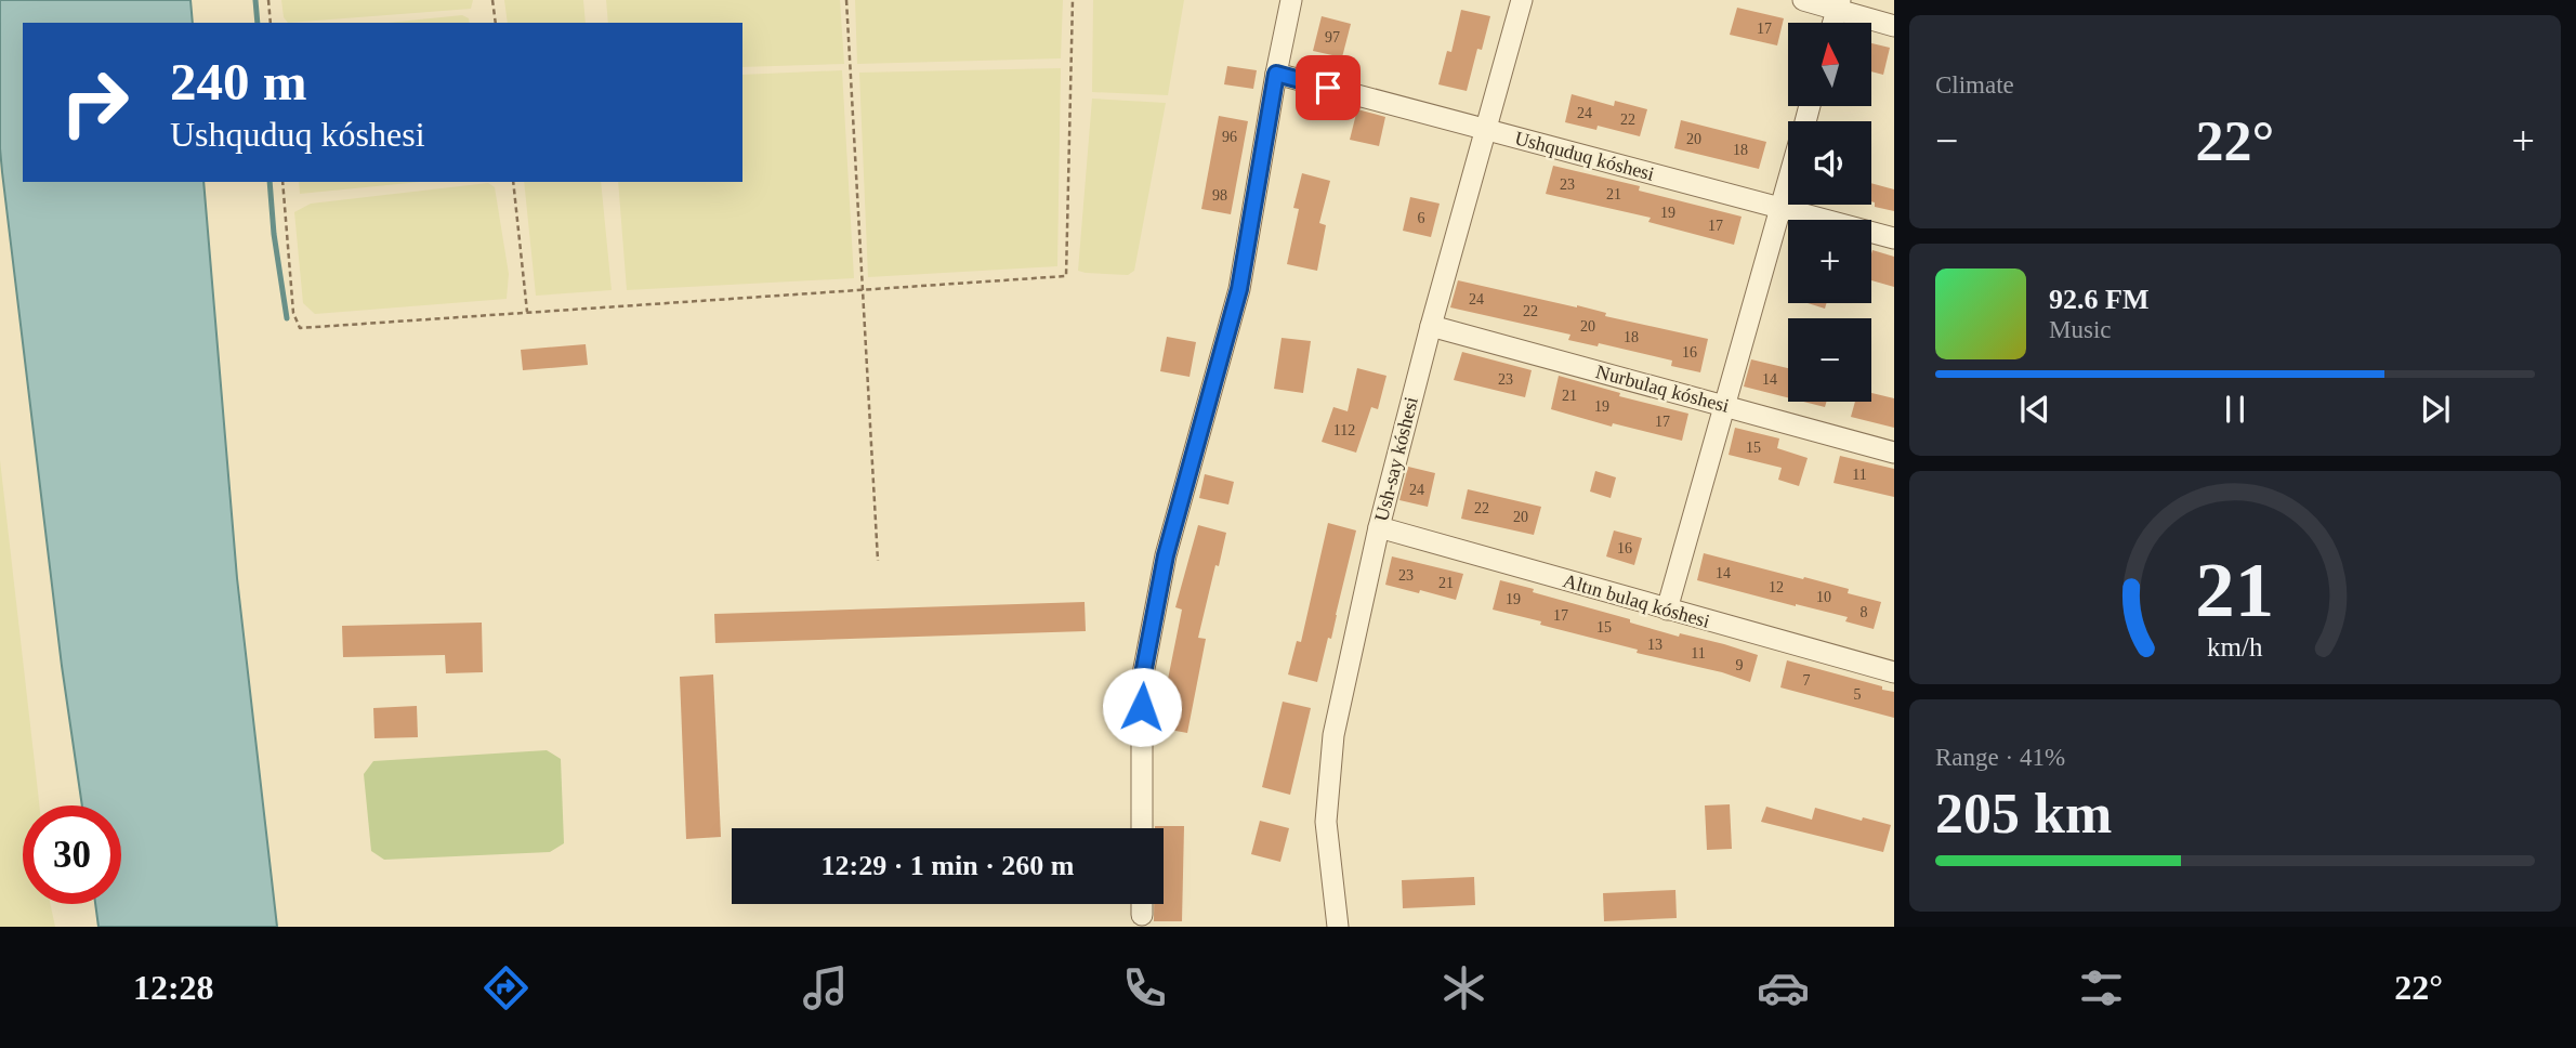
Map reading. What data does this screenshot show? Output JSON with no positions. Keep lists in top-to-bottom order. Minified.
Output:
{"streets":{"street":["Ushquduq kóshesi","Nurbulaq kóshesi","Ush-say kóshesi","Altın bulaq kóshesi"]},"crossings":[["Ushquduq kóshesi","Ush-say kóshesi"],["Nurbulaq kóshesi","Ush-say kóshesi"],["Ush-say kóshesi","Altın bulaq kóshesi"]],"house_numbers":["17","97","24","22","96","20","18","23","21","98","19","6","17","24","22","20","18","16","23","14","21","19","17","112","15","11","24","22","20","16","14","23","21","12","10","19","8","17","15","13","11","9","7","5"],"north":"top","page":{"tile":["Climate",["Range · 41%","205 km"]],"map_buttons":["+","−"],"turn":["240 m","Ushquduq kóshesi"],"heat":["−","22°","+"],"song":["92.6 FM","Music"],"limit":"30","trip":"12:29 · 1 min · 260 m","tabs":["12:28","22°"],"gauge":["21","km/h"]}}
